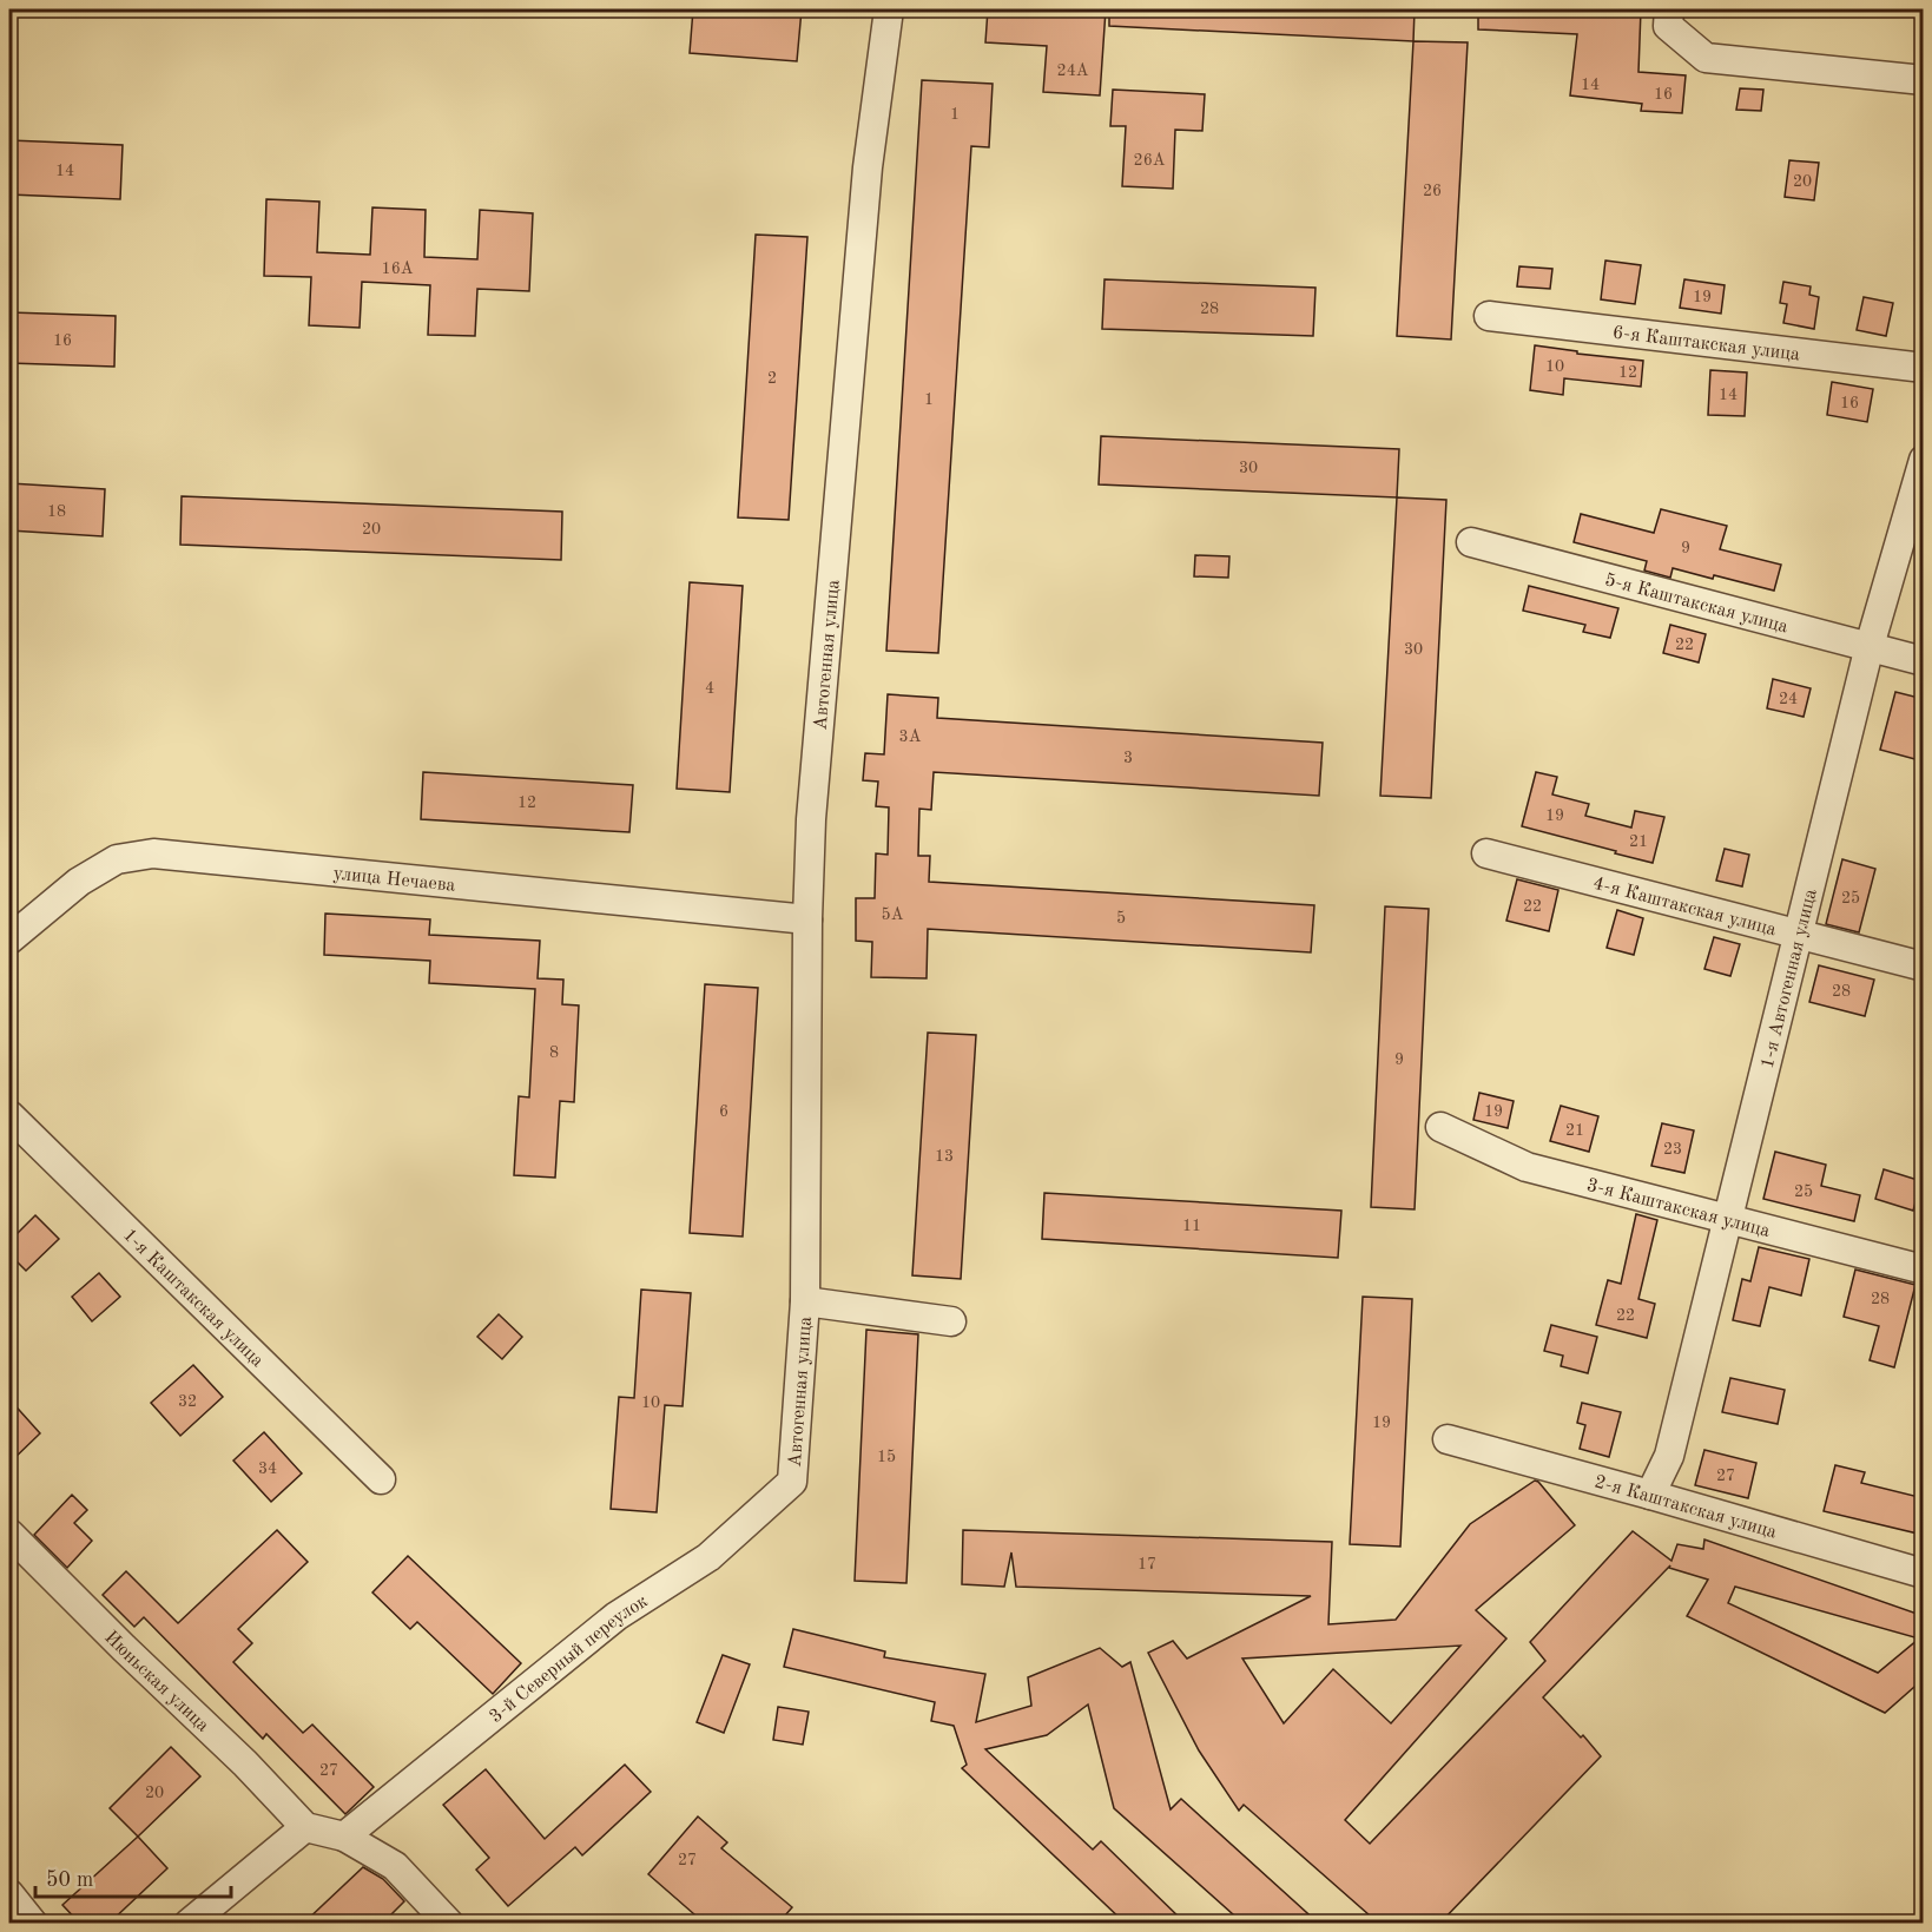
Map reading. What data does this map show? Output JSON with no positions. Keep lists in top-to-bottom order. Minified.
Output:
{"streets":{"street":["6-я Каштакская улица","5-я Каштакская улица","Автогенная улица","улица Нечаева","4-я Каштакская улица","1-я Автогенная улица","3-я Каштакская улица","1-я Каштакская улица","2-я Каштакская улица","3-й Северный переулок","Июньская улица"]},"crossings":[["5-я Каштакская улица","1-я Автогенная улица"],["Автогенная улица","улица Нечаева"],["Автогенная улица","3-й Северный переулок"],["4-я Каштакская улица","1-я Автогенная улица"],["1-я Автогенная улица","3-я Каштакская улица"],["1-я Автогенная улица","2-я Каштакская улица"]],"house_numbers":["24А","14","16","1","26А","14","20","26","16А","19","28","16","10","12","2","14","1","16","30","18","20","9","22","30","4","24","3А","3","12","19","21","25","22","5А","5","28","8","9","6","19","21","23","13","25","11","28","22","32","10","19","15","34","27","17","27","20","27"],"scale_bar":"50 m"}
